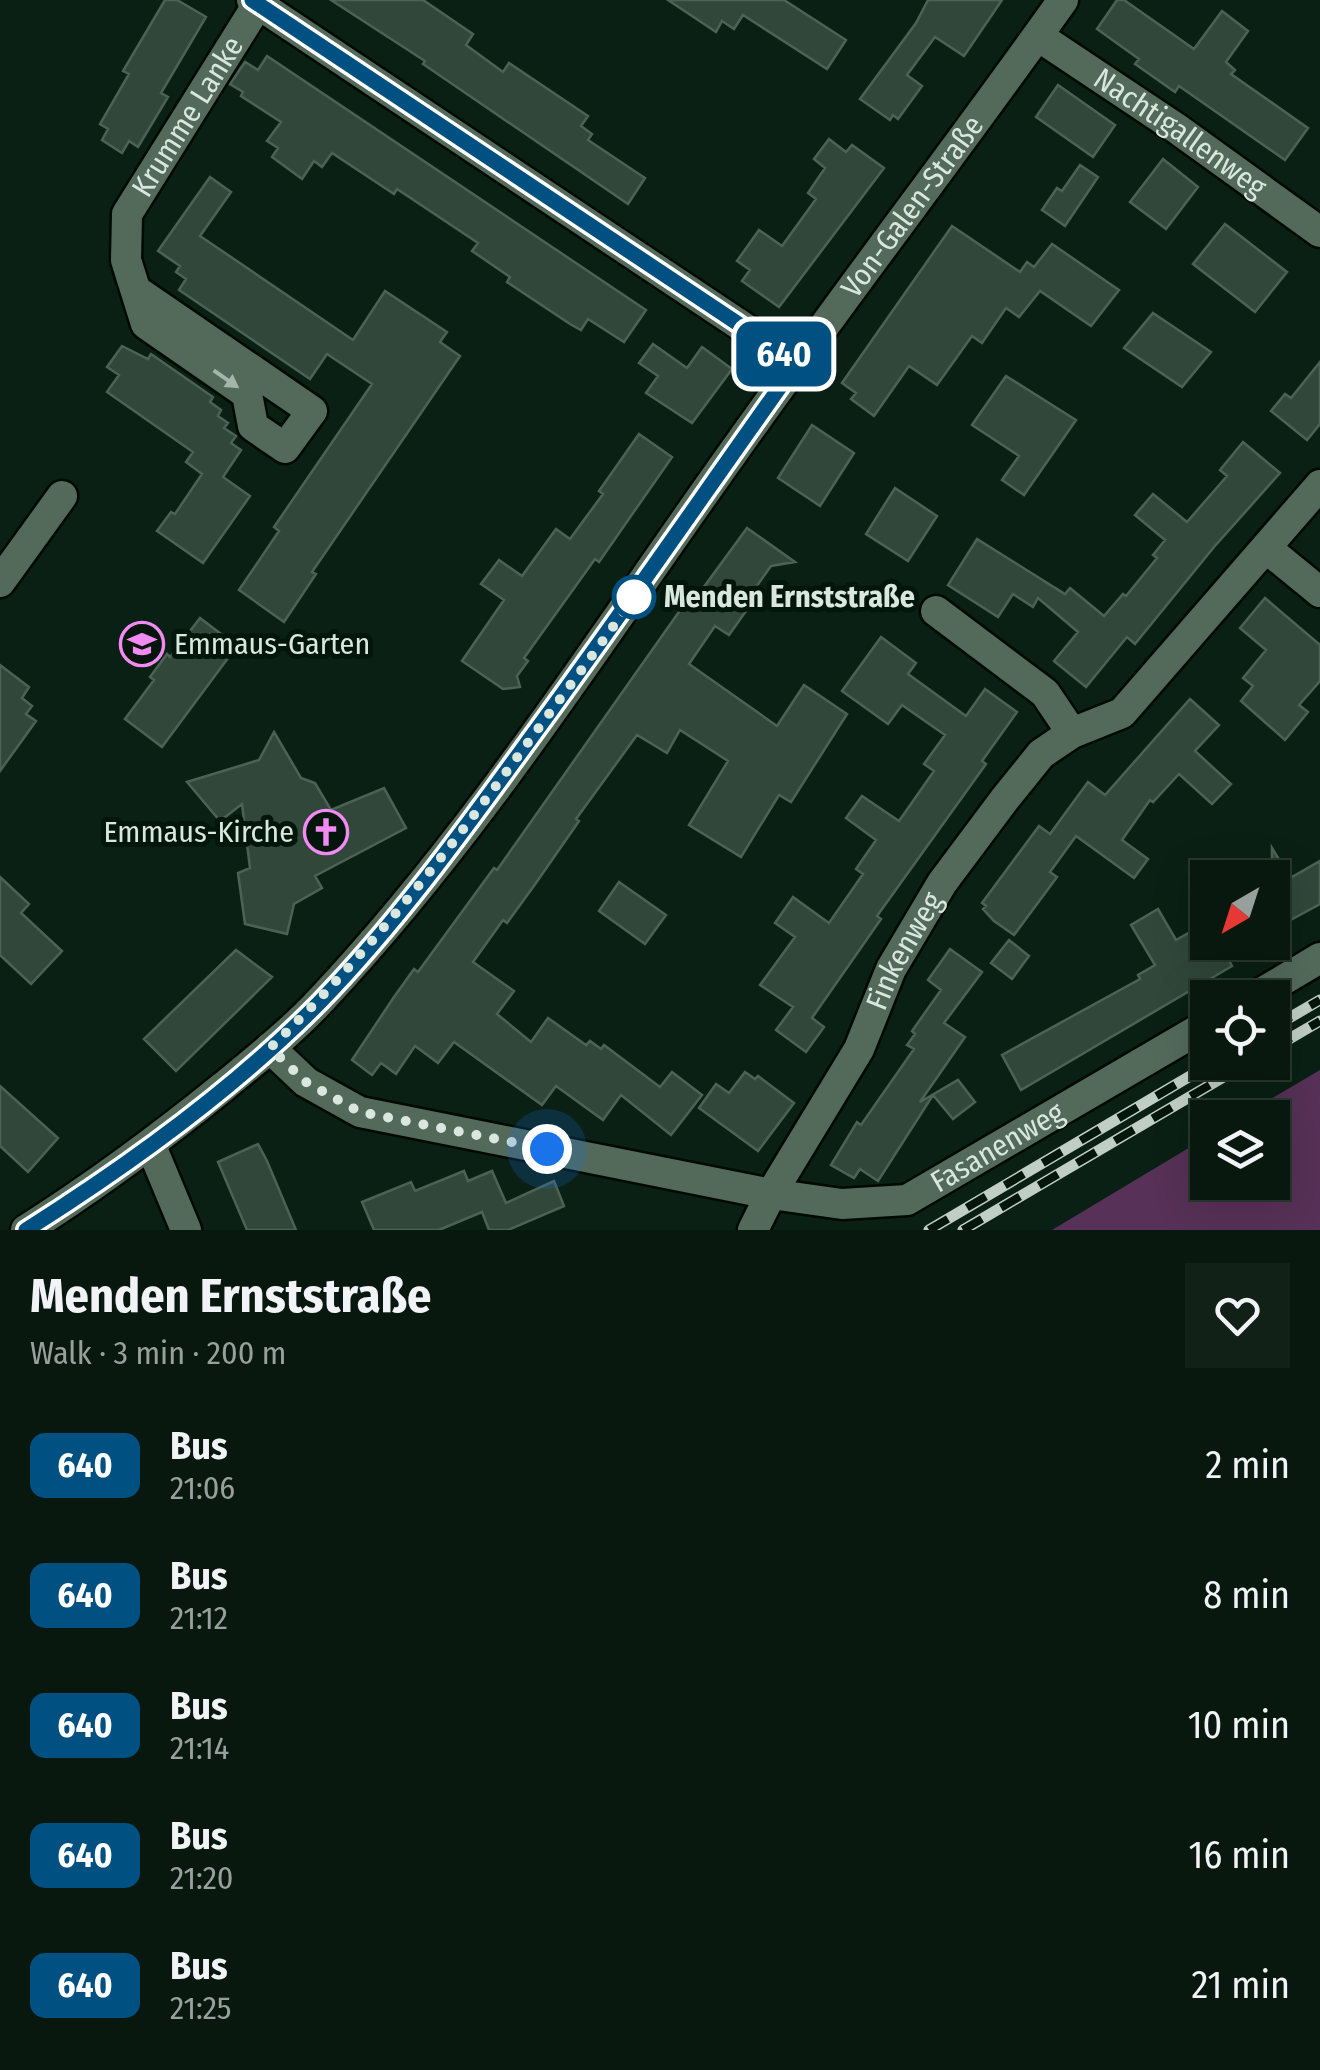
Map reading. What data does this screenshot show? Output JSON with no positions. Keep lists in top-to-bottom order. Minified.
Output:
{"streets":{"street":["Krumme Lanke","Nachtigallenweg","Von-Galen-Straße","Finkenweg","Fasanenweg"]},"crossings":[["Nachtigallenweg","Von-Galen-Straße"],["Von-Galen-Straße","Fasanenweg"],["Finkenweg","Fasanenweg"]],"places":{"other":["Menden Ernststraße"],"school or university":["Emmaus-Garten"],"church":["Emmaus-Kirche"]},"lines":["bus line 640"],"north":"bottom left","page":{"on_map":"640","heading":["Menden Ernststraße","Walk · 3 min · 200 m"],"list":[{"mark":"640","name":"Bus","note":"21:06","value":"2 min"},{"mark":"640","name":"Bus","note":"21:12","value":"8 min"},{"mark":"640","name":"Bus","note":"21:14","value":"10 min"},{"mark":"640","name":"Bus","note":"21:20","value":"16 min"},{"mark":"640","name":"Bus","note":"21:25","value":"21 min"}]}}
